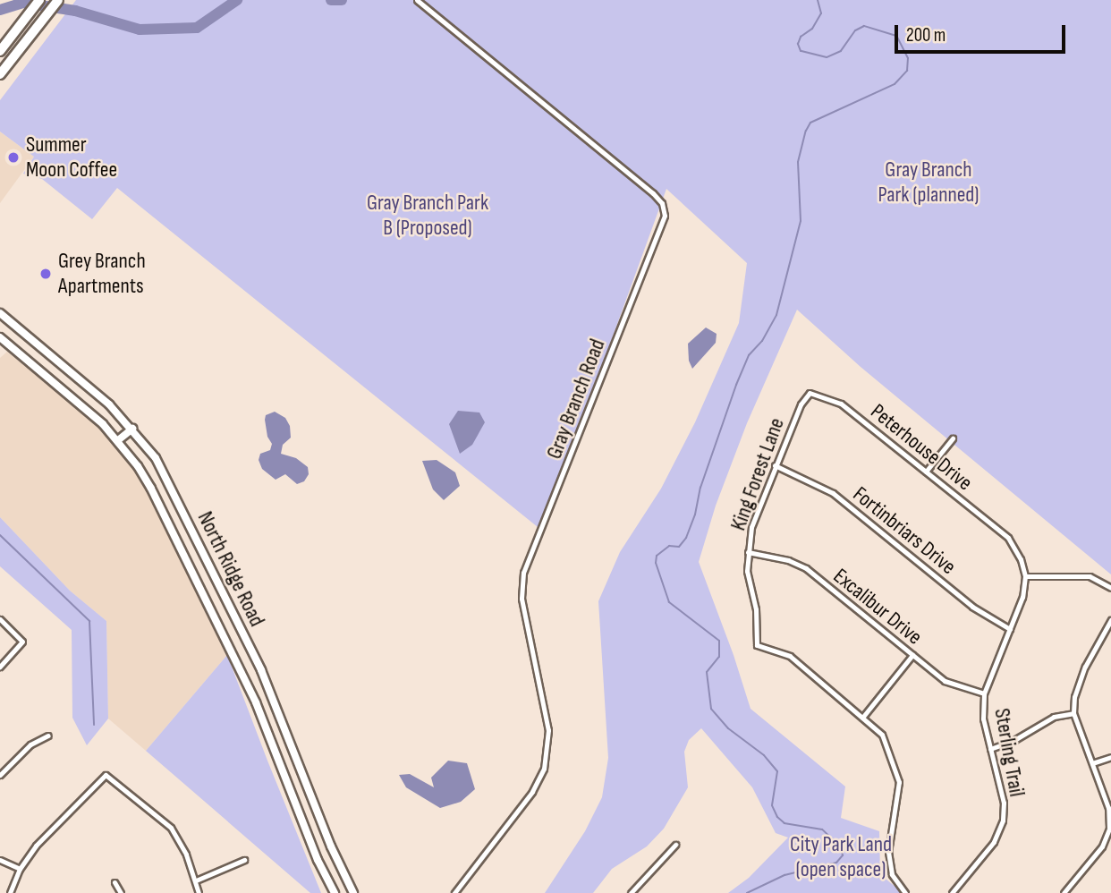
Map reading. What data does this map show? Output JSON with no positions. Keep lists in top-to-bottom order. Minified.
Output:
{"streets":{"main road":["North Ridge Road"],"street":["Gray Branch Road","Peterhouse Drive","King Forest Lane","Fortinbriars Drive","Excalibur Drive","Sterling Trail"]},"crossings":[["Peterhouse Drive","King Forest Lane"],["Peterhouse Drive","Sterling Trail"],["King Forest Lane","Fortinbriars Drive"],["King Forest Lane","Excalibur Drive"],["Fortinbriars Drive","Sterling Trail"],["Excalibur Drive","Sterling Trail"]],"parks":["Gray Branch Park (planned)","Gray Branch Park B (Proposed)","City Park Land (open space)"],"places":["Summer Moon Coffee","Grey Branch Apartments"],"scale_bar":"200 m"}
